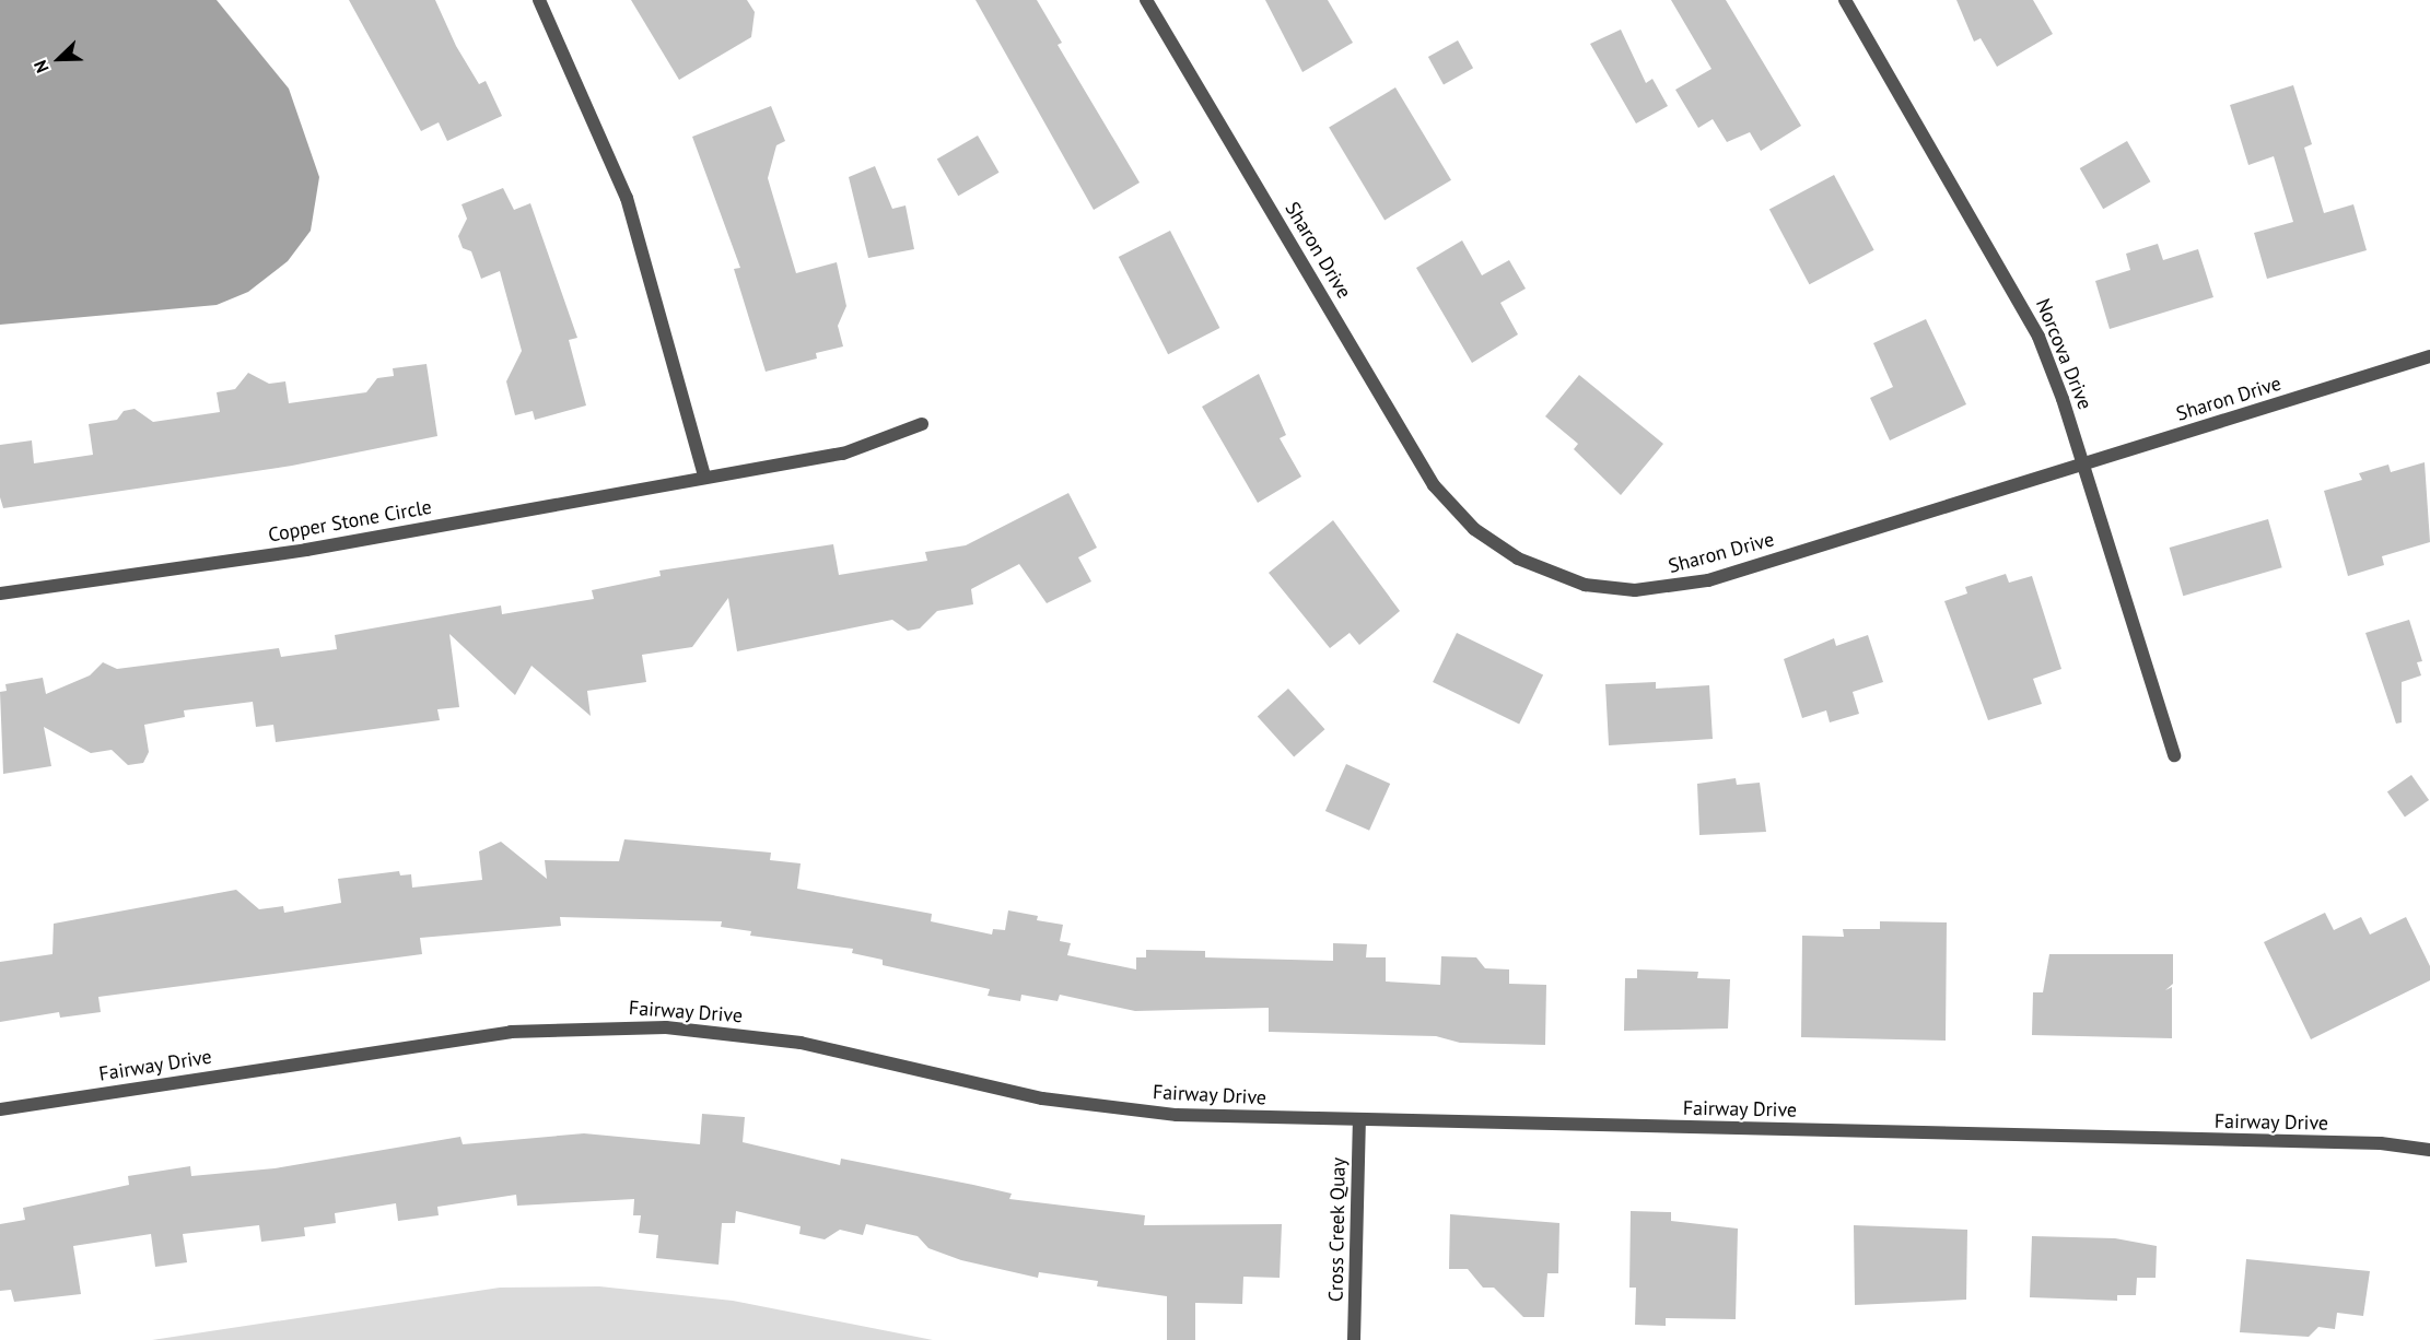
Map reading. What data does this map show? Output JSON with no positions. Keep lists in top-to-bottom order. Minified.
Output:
{"streets":{"street":["Sharon Drive","Norcova Drive","Copper Stone Circle","Fairway Drive","Cross Creek Quay"]},"crossings":[["Sharon Drive","Norcova Drive"],["Fairway Drive","Cross Creek Quay"]],"north":"bottom left"}
